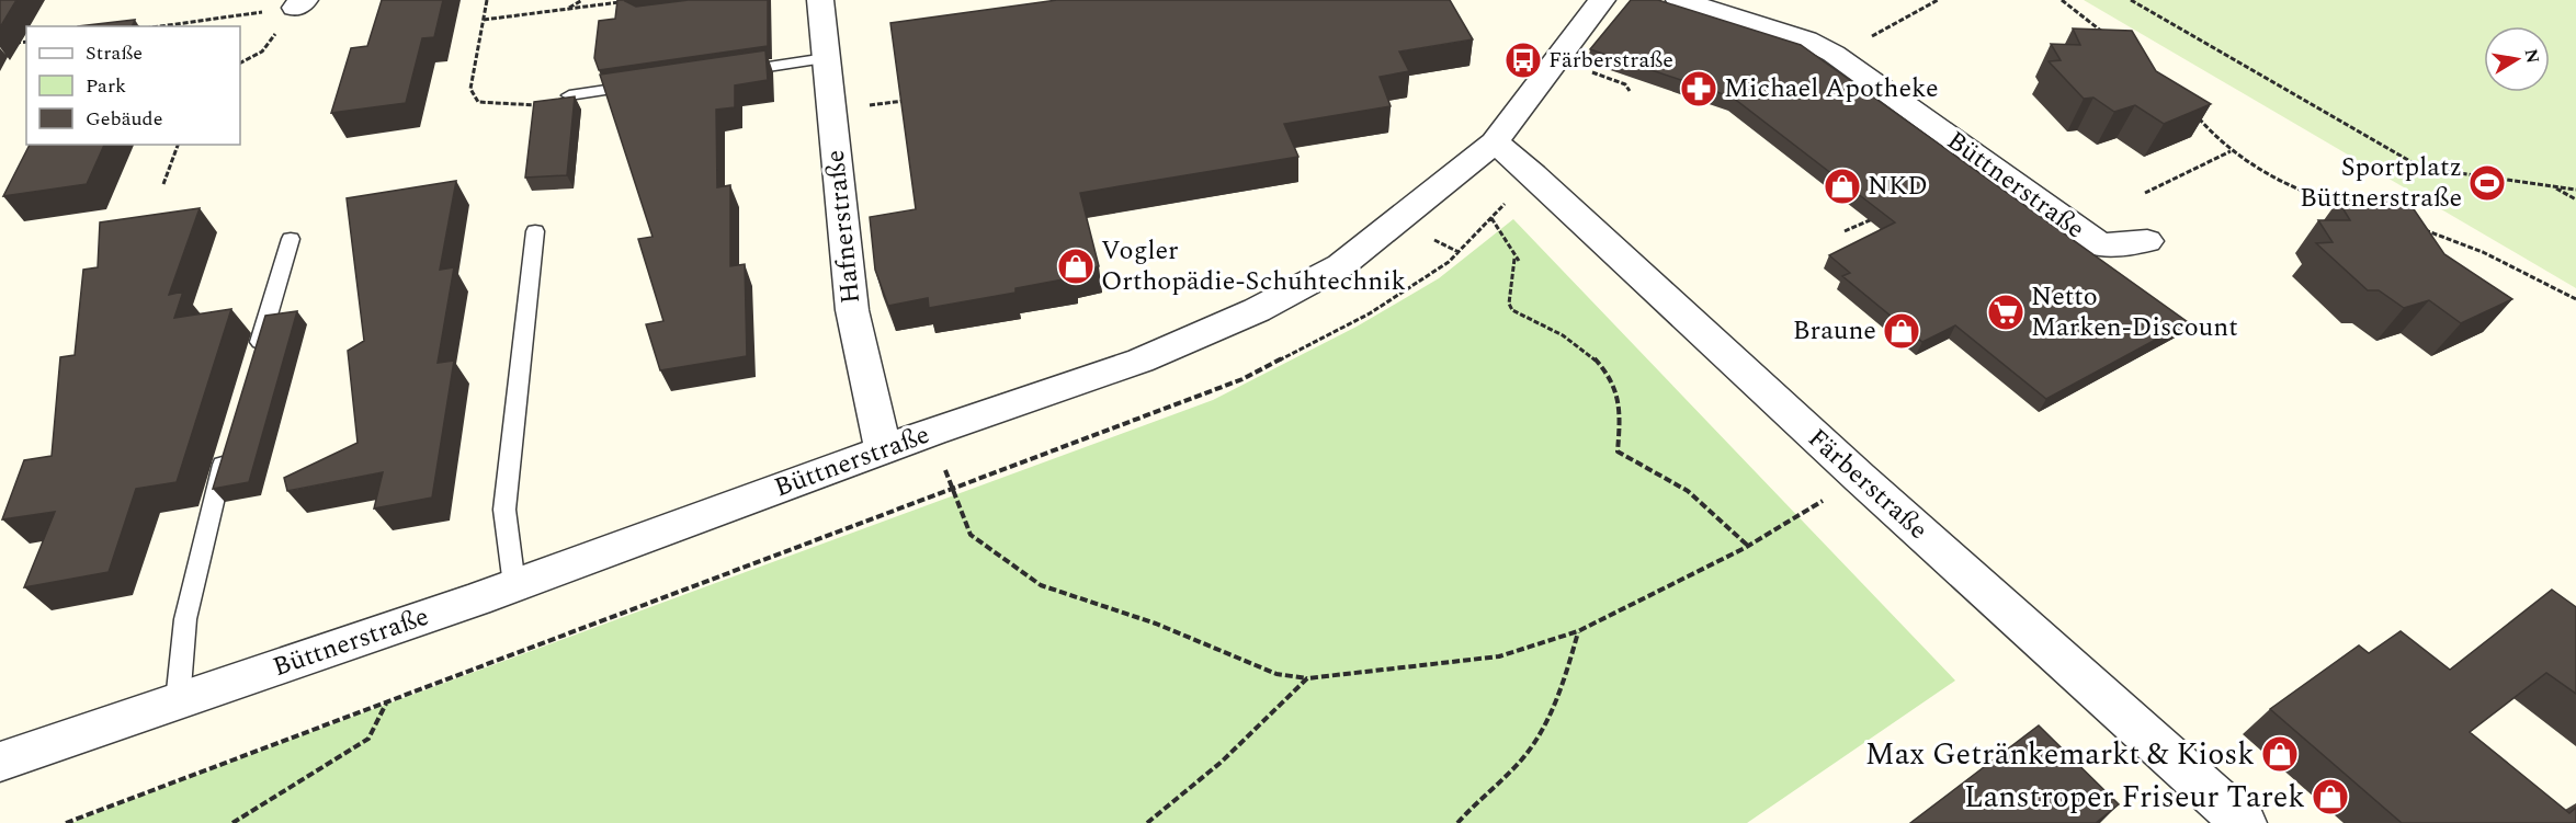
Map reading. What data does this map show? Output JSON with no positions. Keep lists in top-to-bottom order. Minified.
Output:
{"streets":{"street":["Büttnerstraße","Hafnerstraße","Färberstraße"]},"crossings":[["Büttnerstraße","Hafnerstraße"],["Büttnerstraße","Färberstraße"]],"places":{"bus stop":["Färberstraße"],"pharmacy":["Michael Apotheke"],"sports":["Sportplatz Büttnerstraße"],"shop":["NKD","Vogler Orthopädie-Schuhtechnik","Braune","Max Getränkemarkt & Kiosk","Lanstroper Friseur Tarek"],"supermarket":["Netto Marken-Discount"]},"legend":["Straße","Park","Gebäude"],"north":"right"}
